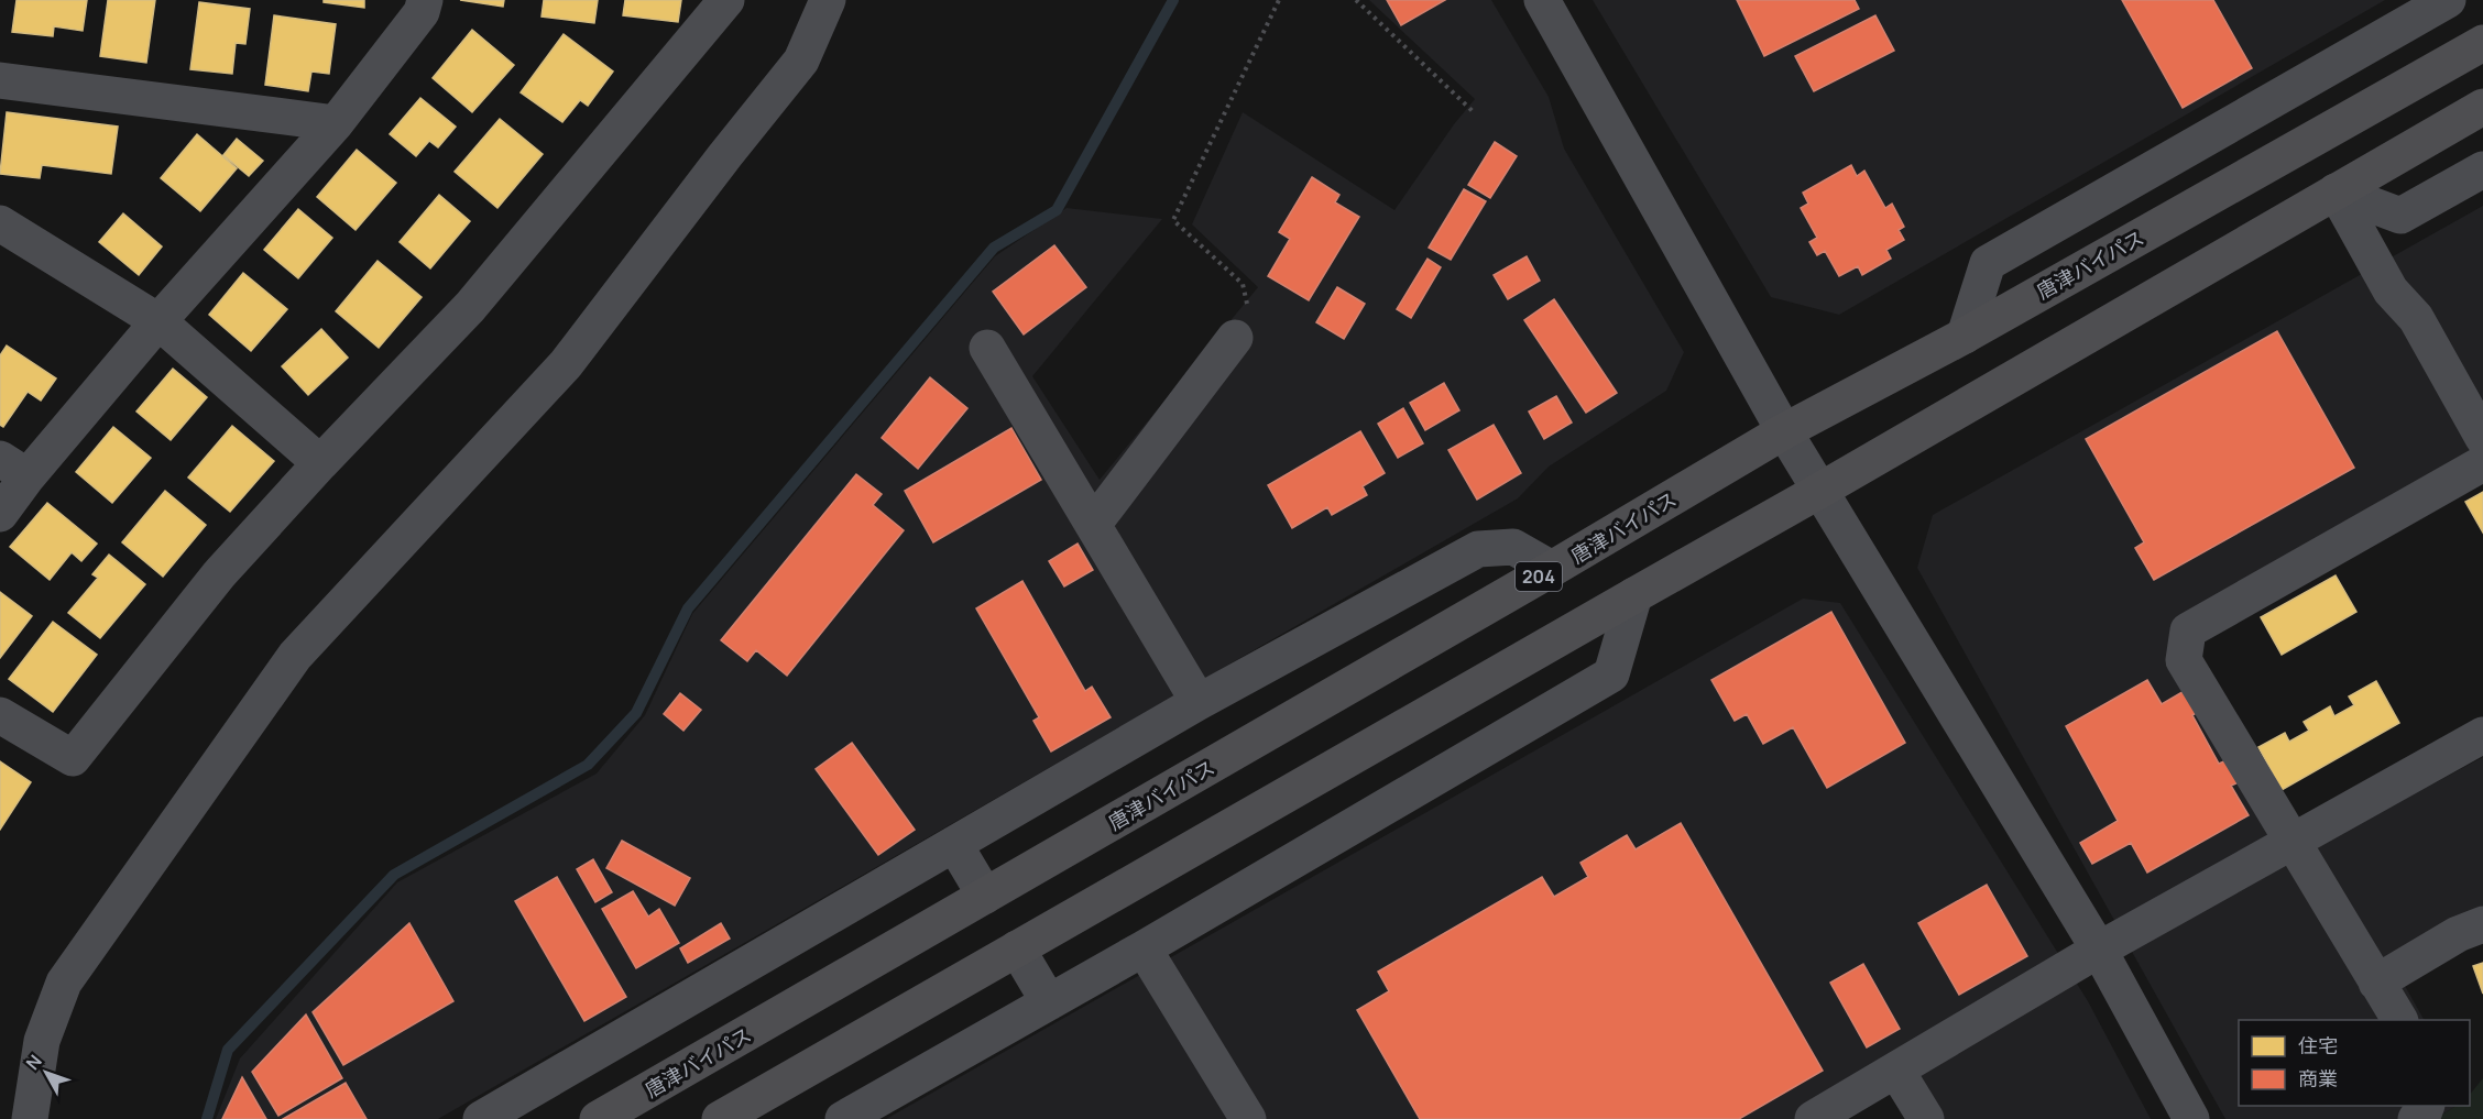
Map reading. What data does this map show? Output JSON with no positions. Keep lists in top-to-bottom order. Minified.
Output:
{"streets":{"highway":["唐津バイパス","204"]},"legend":["住宅","商業"],"north":"top left"}
